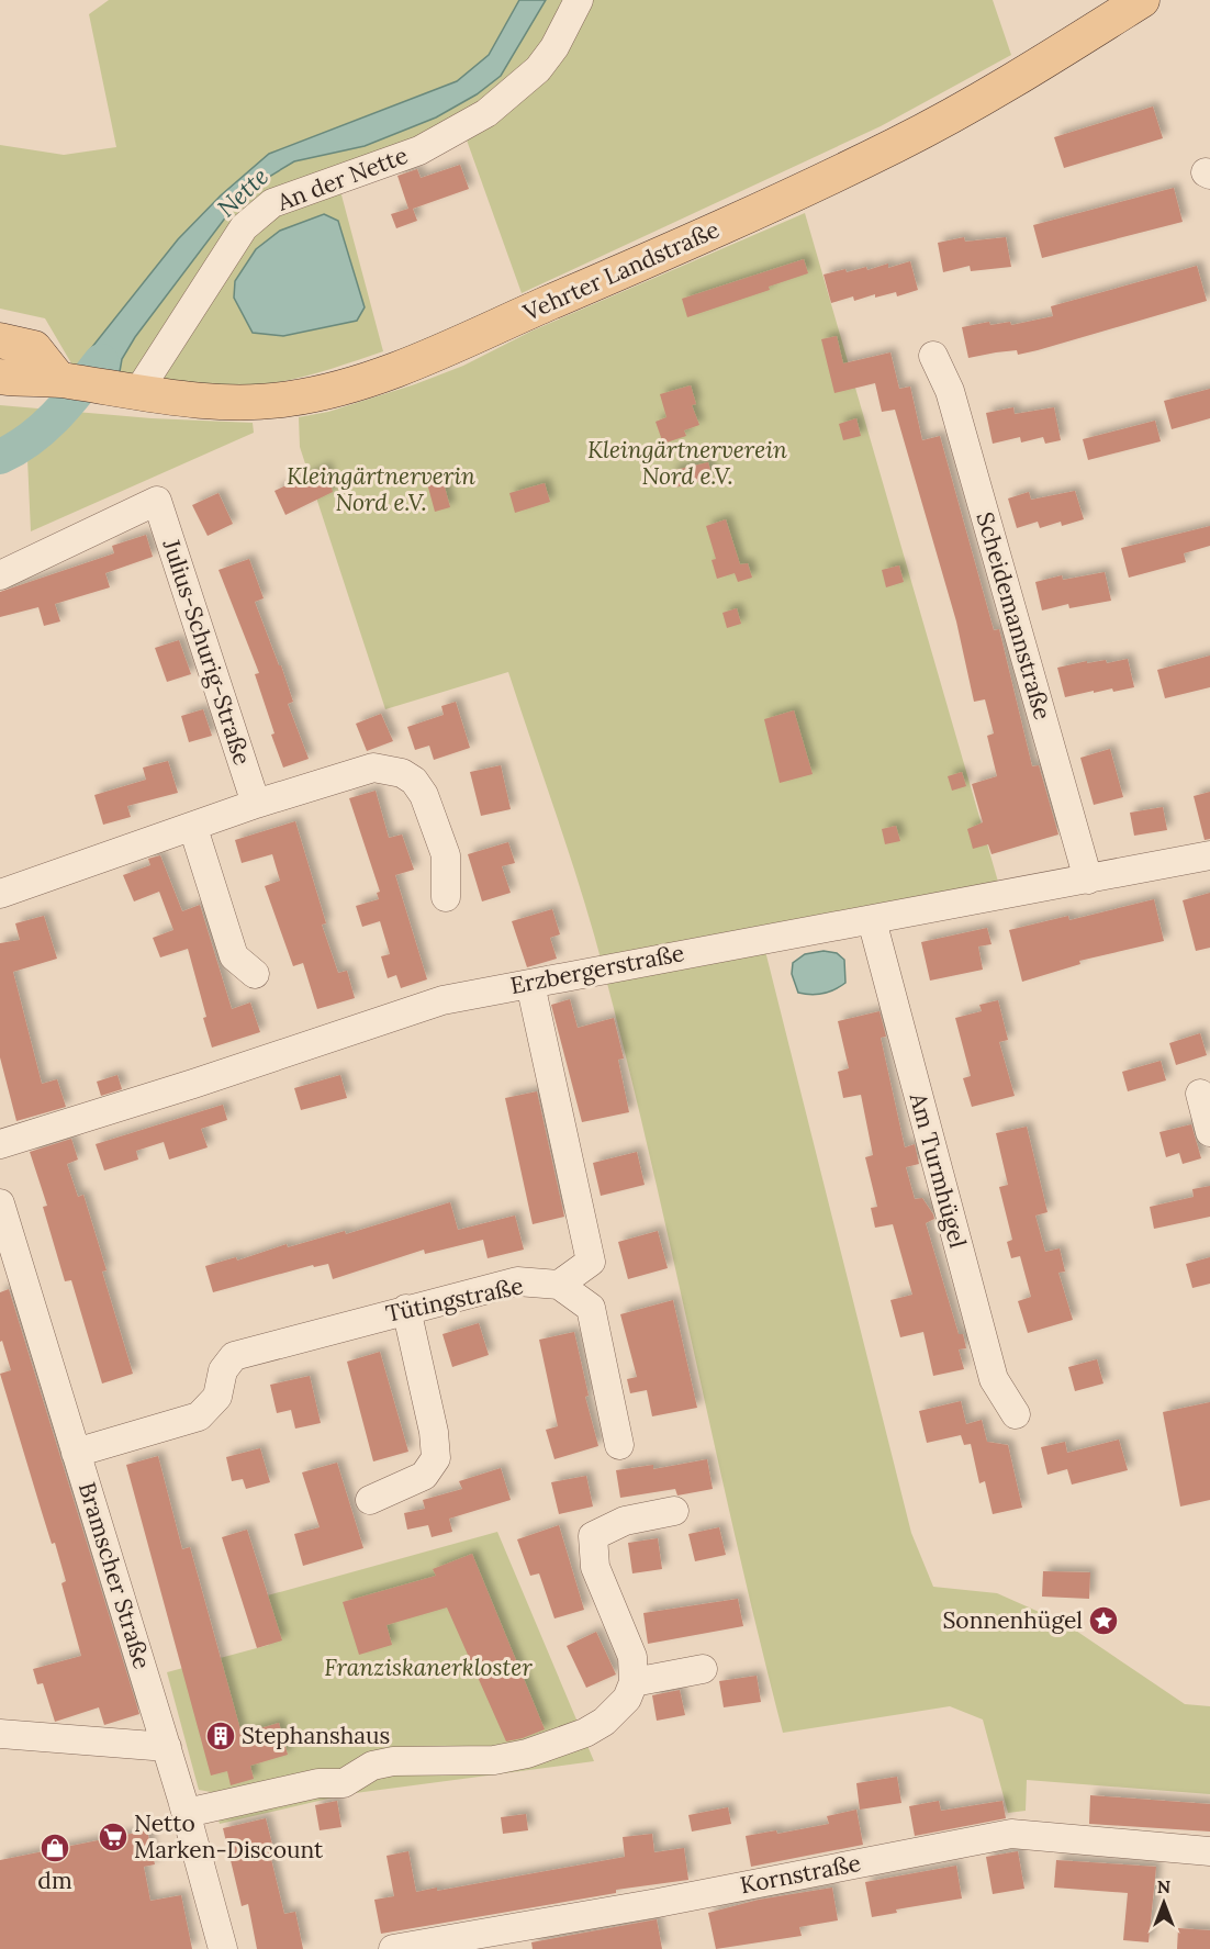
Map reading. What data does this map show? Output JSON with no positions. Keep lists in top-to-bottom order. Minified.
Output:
{"streets":{"main road":["Vehrter Landstraße"],"street":["An der Nette","Scheidemannstraße","Julius-Schurig-Straße","Erzbergerstraße","Am Turmhügel","Tütingstraße","Bramscher Straße","Kornstraße"]},"crossings":[["An der Nette","Vehrter Landstraße"],["Scheidemannstraße","Erzbergerstraße"],["Erzbergerstraße","Am Turmhügel"],["Tütingstraße","Bramscher Straße"]],"water":["Nette"],"parks":["Kleingärtnerverein Nord e.V.","Kleingärtnerverin Nord e.V.","Franziskanerkloster"],"places":{"place":["Sonnenhügel"],"building":["Stephanshaus"],"supermarket":["Netto Marken-Discount"],"shop":["dm"]},"north":"top"}
